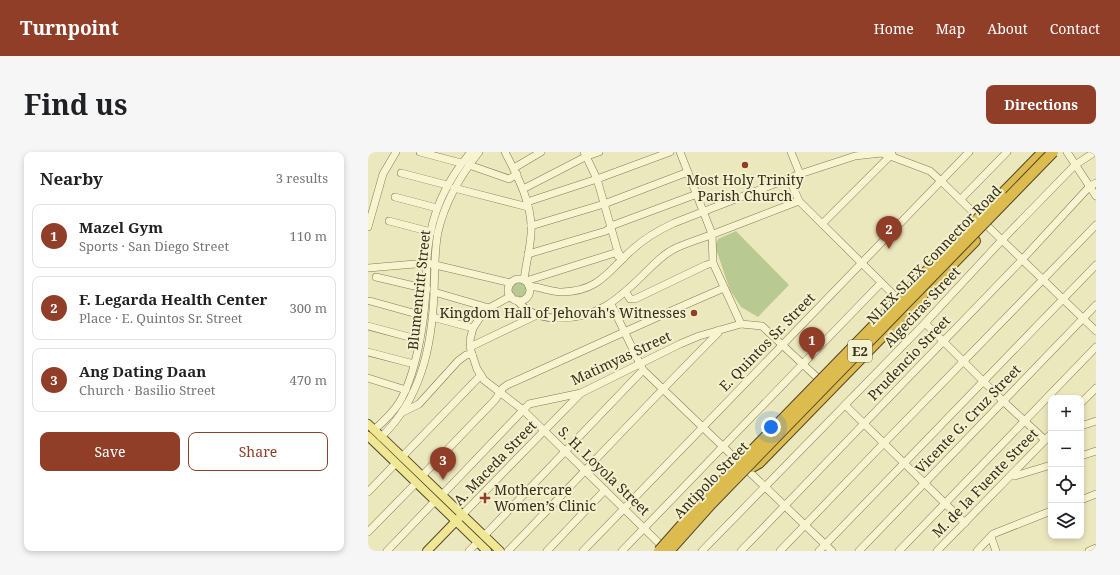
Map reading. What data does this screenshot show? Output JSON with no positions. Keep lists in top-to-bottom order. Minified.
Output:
{"streets":{"highway":["NLEX-SLEX Connector Road","E2"],"main road":["A. Maceda Street"],"street":["Blumentritt Street","Algeciras Street","E. Quintos Sr. Street","Matimyas Street","Prudencio Street","Vicente G. Cruz Street","S. H. Loyola Street","Antipolo Street","M. de la Fuente Street"]},"crossings":[["NLEX-SLEX Connector Road","S. H. Loyola Street"],["NLEX-SLEX Connector Road","Antipolo Street"],["E. Quintos Sr. Street","S. H. Loyola Street"],["Matimyas Street","A. Maceda Street"],["Matimyas Street","S. H. Loyola Street"],["A. Maceda Street","S. H. Loyola Street"],["S. H. Loyola Street","Antipolo Street"]],"places":{"other":["Most Holy Trinity Parish Church","Kingdom Hall of Jehovah's Witnesses"],"health":["Mothercare Women’s Clinic"]},"page":{"header":"Turnpoint","nav":["Home","Map","About","Contact"],"title":"Find us","buttons":["Directions",["Save","Share"]],"heading":["Nearby","3 results"],"list":[{"mark":"1","name":"Mazel Gym","note":"Sports · San Diego Street","value":"110 m"},{"mark":"2","name":"F. Legarda Health Center","note":"Place · E. Quintos Sr. Street","value":"300 m"},{"mark":"3","name":"Ang Dating Daan","note":"Church · Basilio Street","value":"470 m"}],"pins":["2","1","3"],"map_buttons":["+","−"]}}
